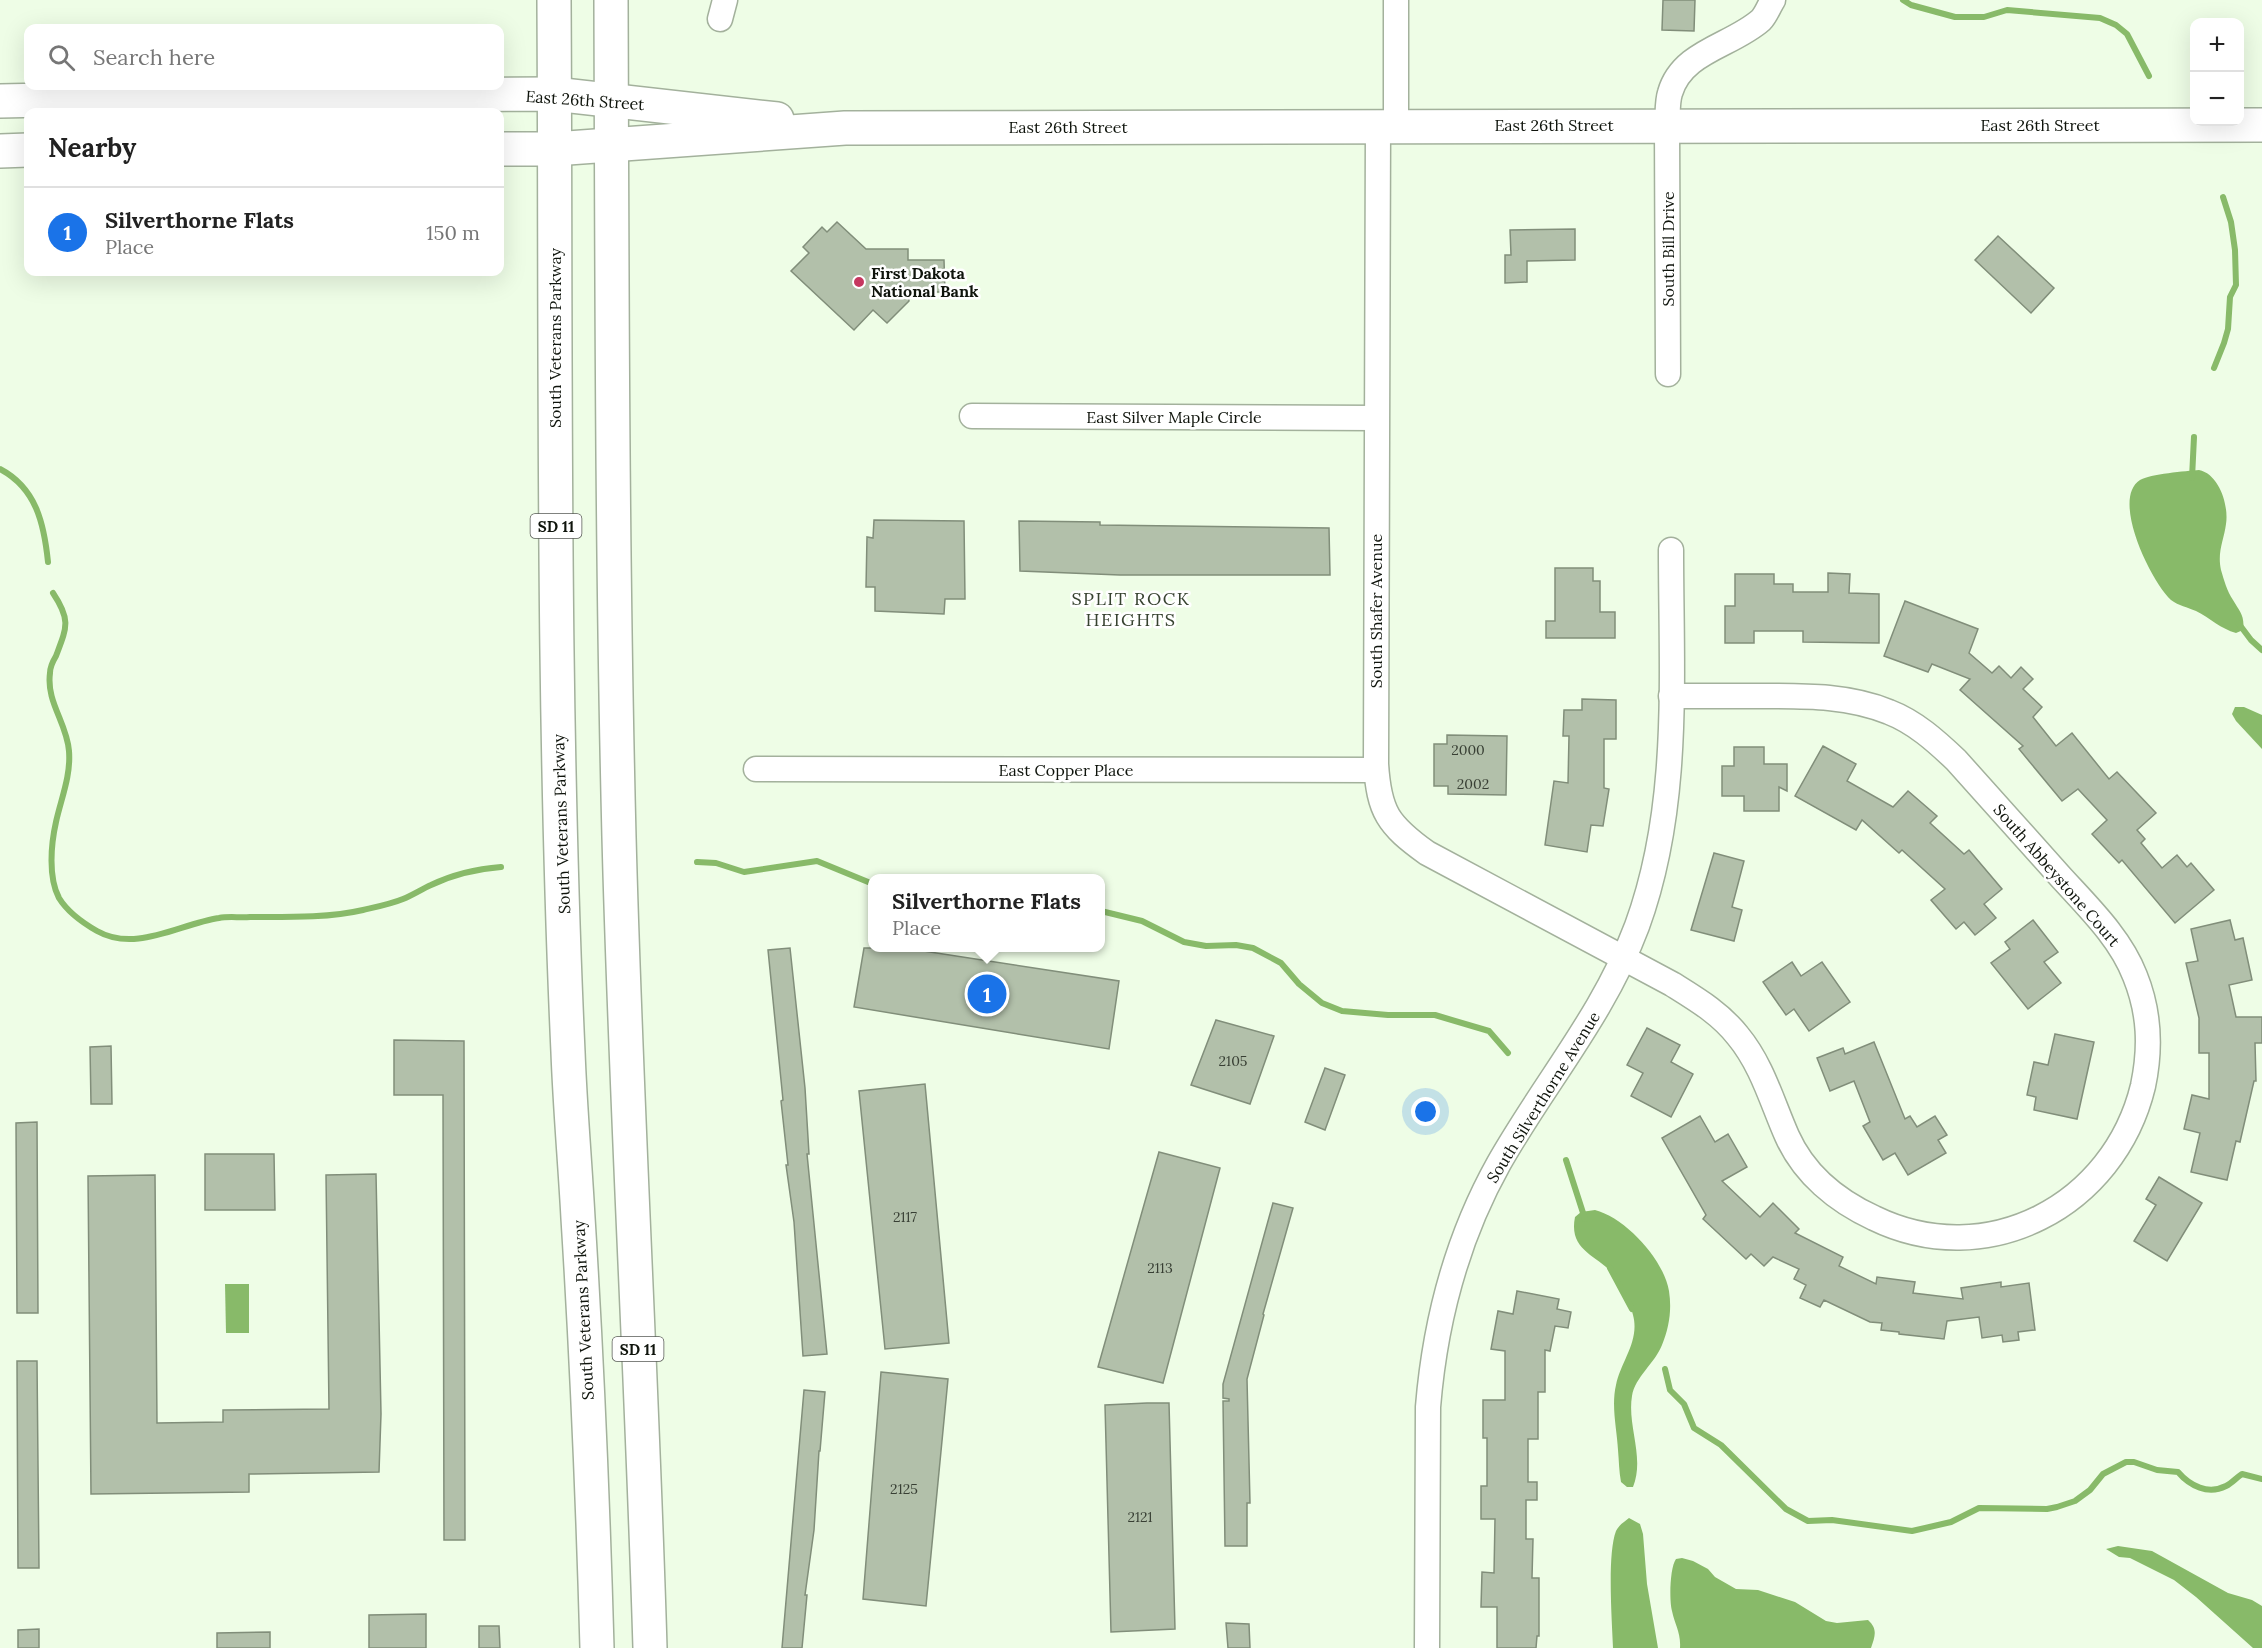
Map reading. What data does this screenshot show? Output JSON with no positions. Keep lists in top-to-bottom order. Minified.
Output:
{"streets":{"main road":["East 26th Street","South Veterans Parkway","SD 11"],"street":["South Bill Drive","East Silver Maple Circle","South Shafer Avenue","East Copper Place","South Abbeystone Court","South Silverthorne Avenue"]},"crossings":[["East 26th Street","South Bill Drive"],["East 26th Street","South Veterans Parkway"],["East 26th Street","SD 11"],["East 26th Street","South Shafer Avenue"],["East Silver Maple Circle","South Shafer Avenue"],["South Shafer Avenue","East Copper Place"],["South Shafer Avenue","South Abbeystone Court"],["South Shafer Avenue","South Silverthorne Avenue"],["South Abbeystone Court","South Silverthorne Avenue"]],"districts":["SPLIT ROCK HEIGHTS"],"places":["First Dakota National Bank"],"house_numbers":["2000","2002","2105","2117","2113","2125","2121"],"page":{"map_buttons":["+","−"],"search":"Search here","heading":"Nearby","list":[{"mark":"1","name":"Silverthorne Flats","note":"Place","value":"150 m"}],"popup":["Silverthorne Flats","Place"],"pins":"1"}}
